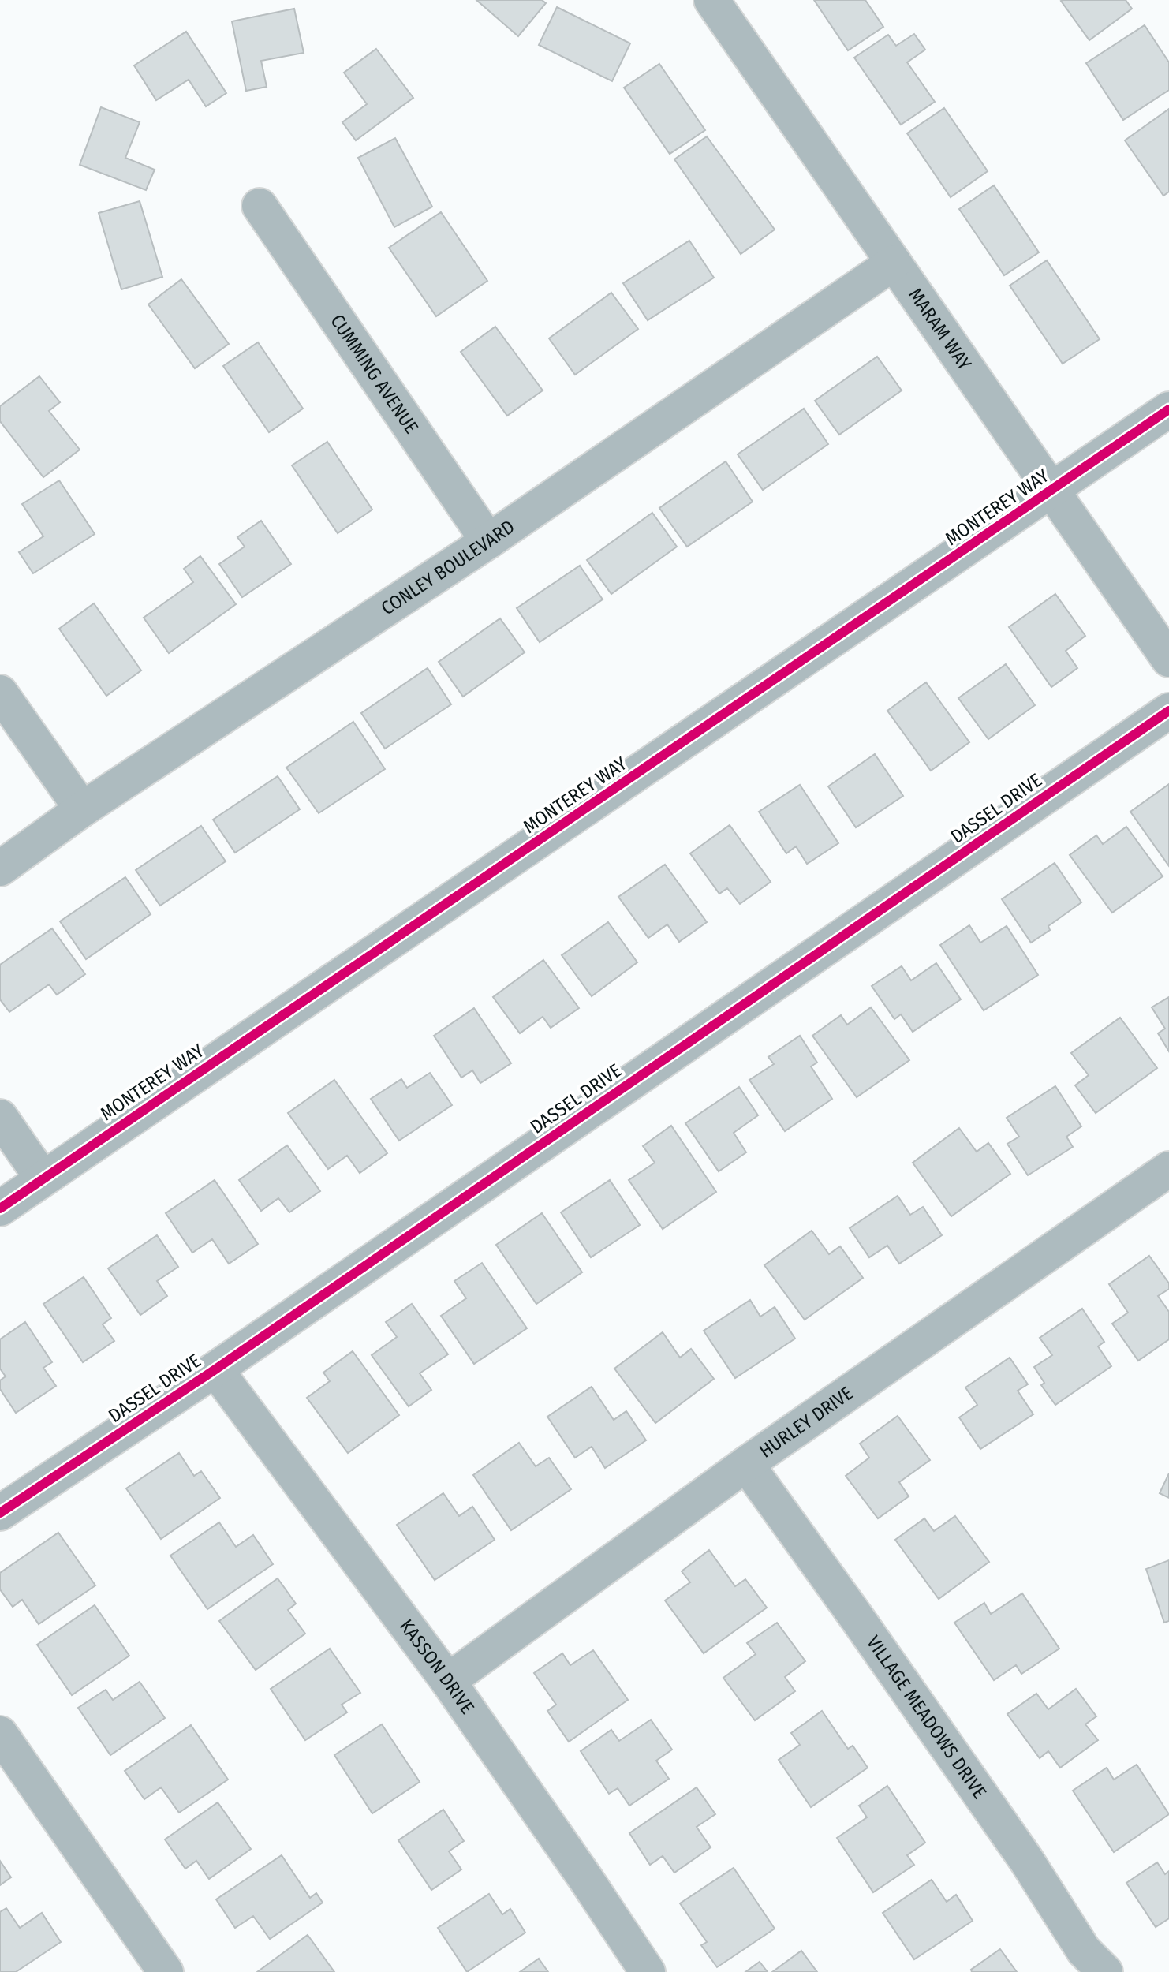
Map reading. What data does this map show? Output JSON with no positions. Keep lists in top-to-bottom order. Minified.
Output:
{"streets":{"street":["MARAM WAY","CUMMING AVENUE","MONTEREY WAY","CONLEY BOULEVARD","DASSEL DRIVE","HURLEY DRIVE","KASSON DRIVE","VILLAGE MEADOWS DRIVE"]},"crossings":[["MARAM WAY","MONTEREY WAY"],["MARAM WAY","CONLEY BOULEVARD"],["CUMMING AVENUE","CONLEY BOULEVARD"],["DASSEL DRIVE","KASSON DRIVE"],["HURLEY DRIVE","KASSON DRIVE"],["HURLEY DRIVE","VILLAGE MEADOWS DRIVE"]]}
